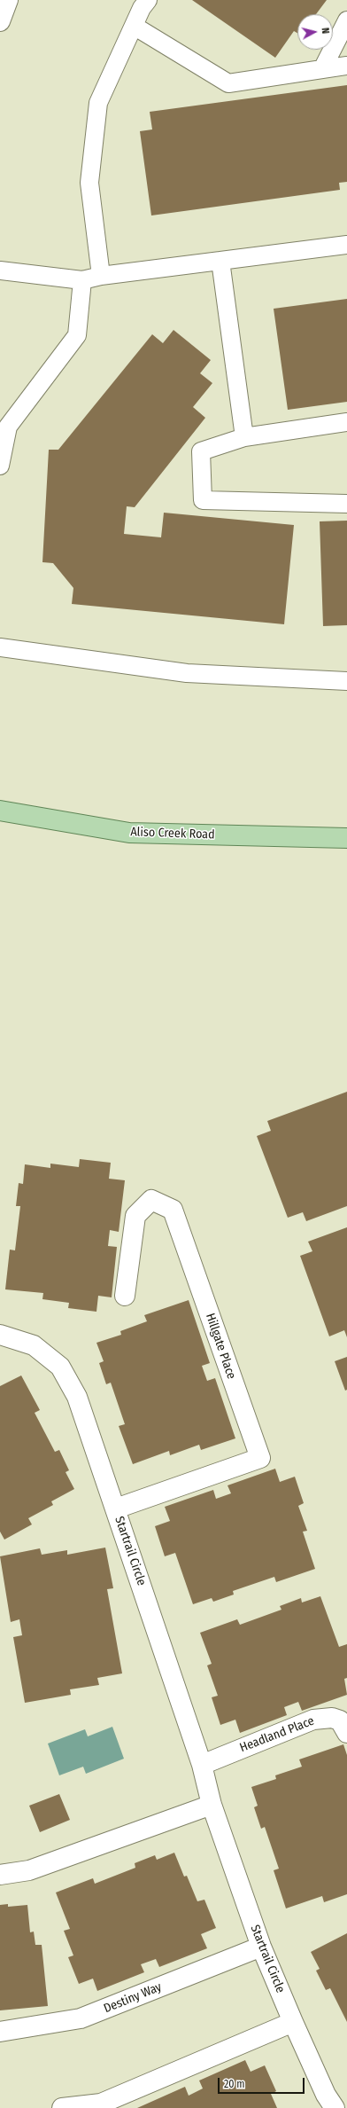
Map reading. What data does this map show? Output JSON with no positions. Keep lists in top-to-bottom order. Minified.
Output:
{"streets":{"main road":["Aliso Creek Road"],"street":["Hillgate Place","Startrail Circle","Headland Place","Destiny Way"]},"crossings":[["Hillgate Place","Startrail Circle"],["Startrail Circle","Headland Place"],["Startrail Circle","Destiny Way"]],"scale_bar":"20 m","north":"right"}
